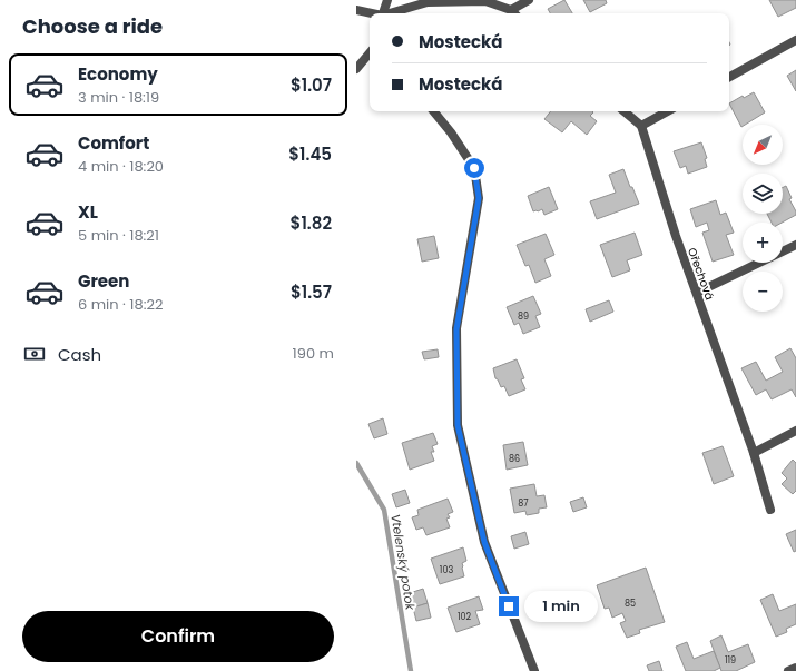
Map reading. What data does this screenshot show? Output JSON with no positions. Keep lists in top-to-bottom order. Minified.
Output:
{"streets":{"street":["Ořechová"]},"water":["Vtelenský potok"],"house_numbers":["89","86","87","103","85","102","119"],"north":"bottom left","page":{"heading":"Choose a ride","banner":["Mostecká","Mostecká"],"list":[{"name":"Economy","note":"3 min · 18:19","value":"$1.07"},{"name":"Comfort","note":"4 min · 18:20","value":"$1.45"},{"name":"XL","note":"5 min · 18:21","value":"$1.82"},{"name":"Green","note":"6 min · 18:22","value":"$1.57"}],"map_buttons":["+","−"],"pay":["Cash","190 m"],"bubble":"1 min","buttons":"Confirm"}}
